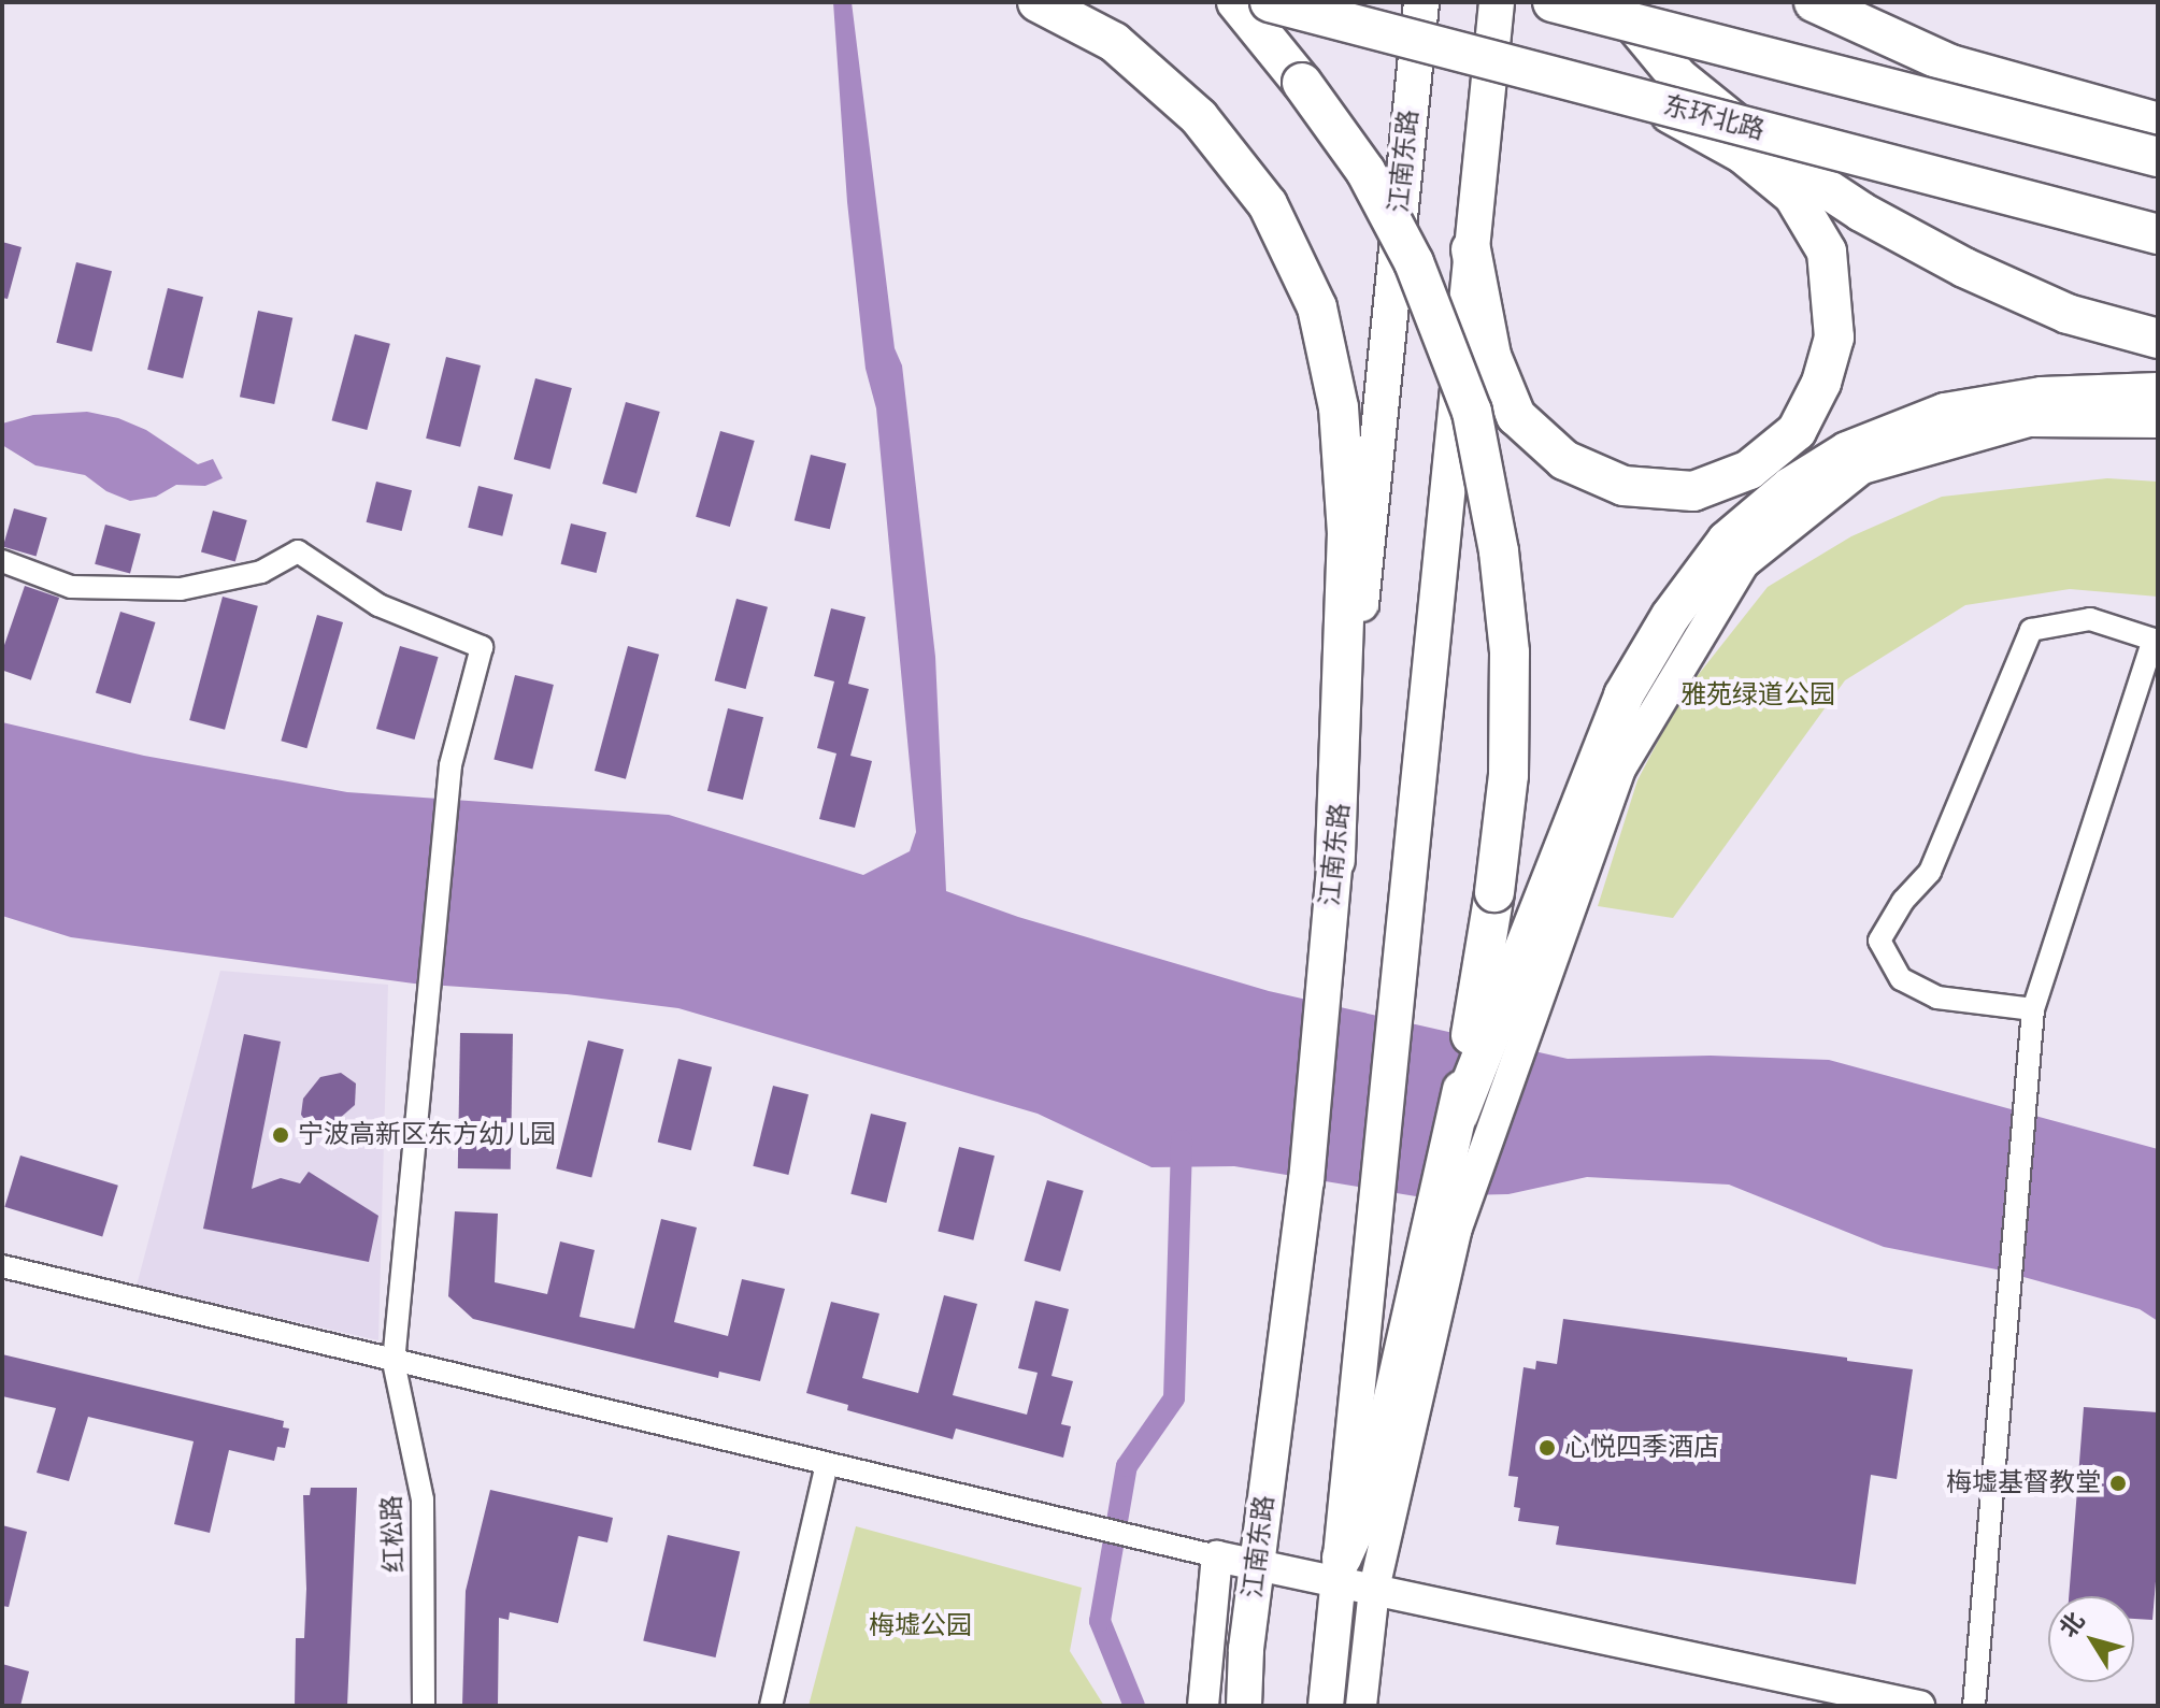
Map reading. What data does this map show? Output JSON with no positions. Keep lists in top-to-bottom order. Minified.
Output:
{"streets":{"highway":["东环北路"],"main road":["江南东路"],"street":["红松路"]},"parks":["雅苑绿道公园","梅墟公园"],"places":["宁波高新区东方幼儿园","心悦四季酒店","梅墟基督教堂"],"north":"top left"}
